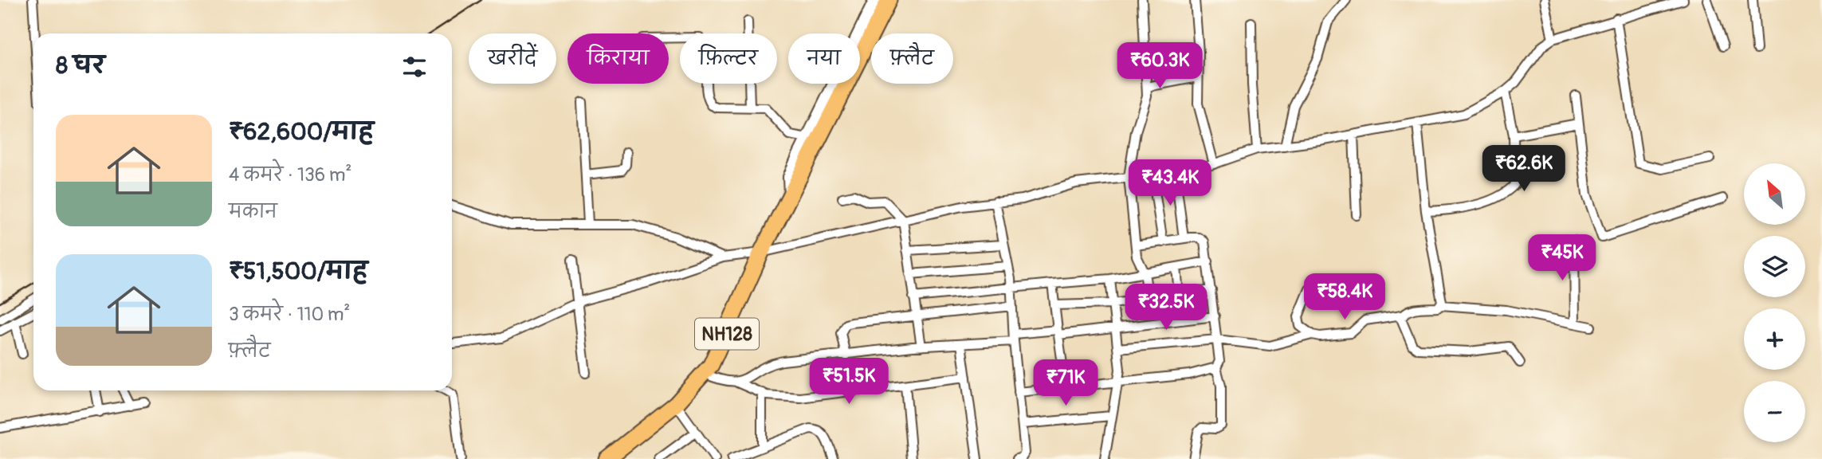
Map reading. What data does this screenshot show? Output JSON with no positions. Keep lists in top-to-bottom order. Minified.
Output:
{"streets":{"highway":["NH128"]},"north":"top left","page":{"chip":["खरीदें","किराया","फ़िल्टर","नया","फ़्लैट"],"heading":"8 घर","price":["₹60.3K","₹62.6K","₹43.4K","₹45K","₹58.4K","₹32.5K","₹51.5K","₹71K"],"list":[{"name":"₹62,600/माह","note":"4 कमरे · 136 m² · मकान"},{"name":"₹51,500/माह","note":"3 कमरे · 110 m² · फ़्लैट"}],"map_buttons":["+","−"]}}
